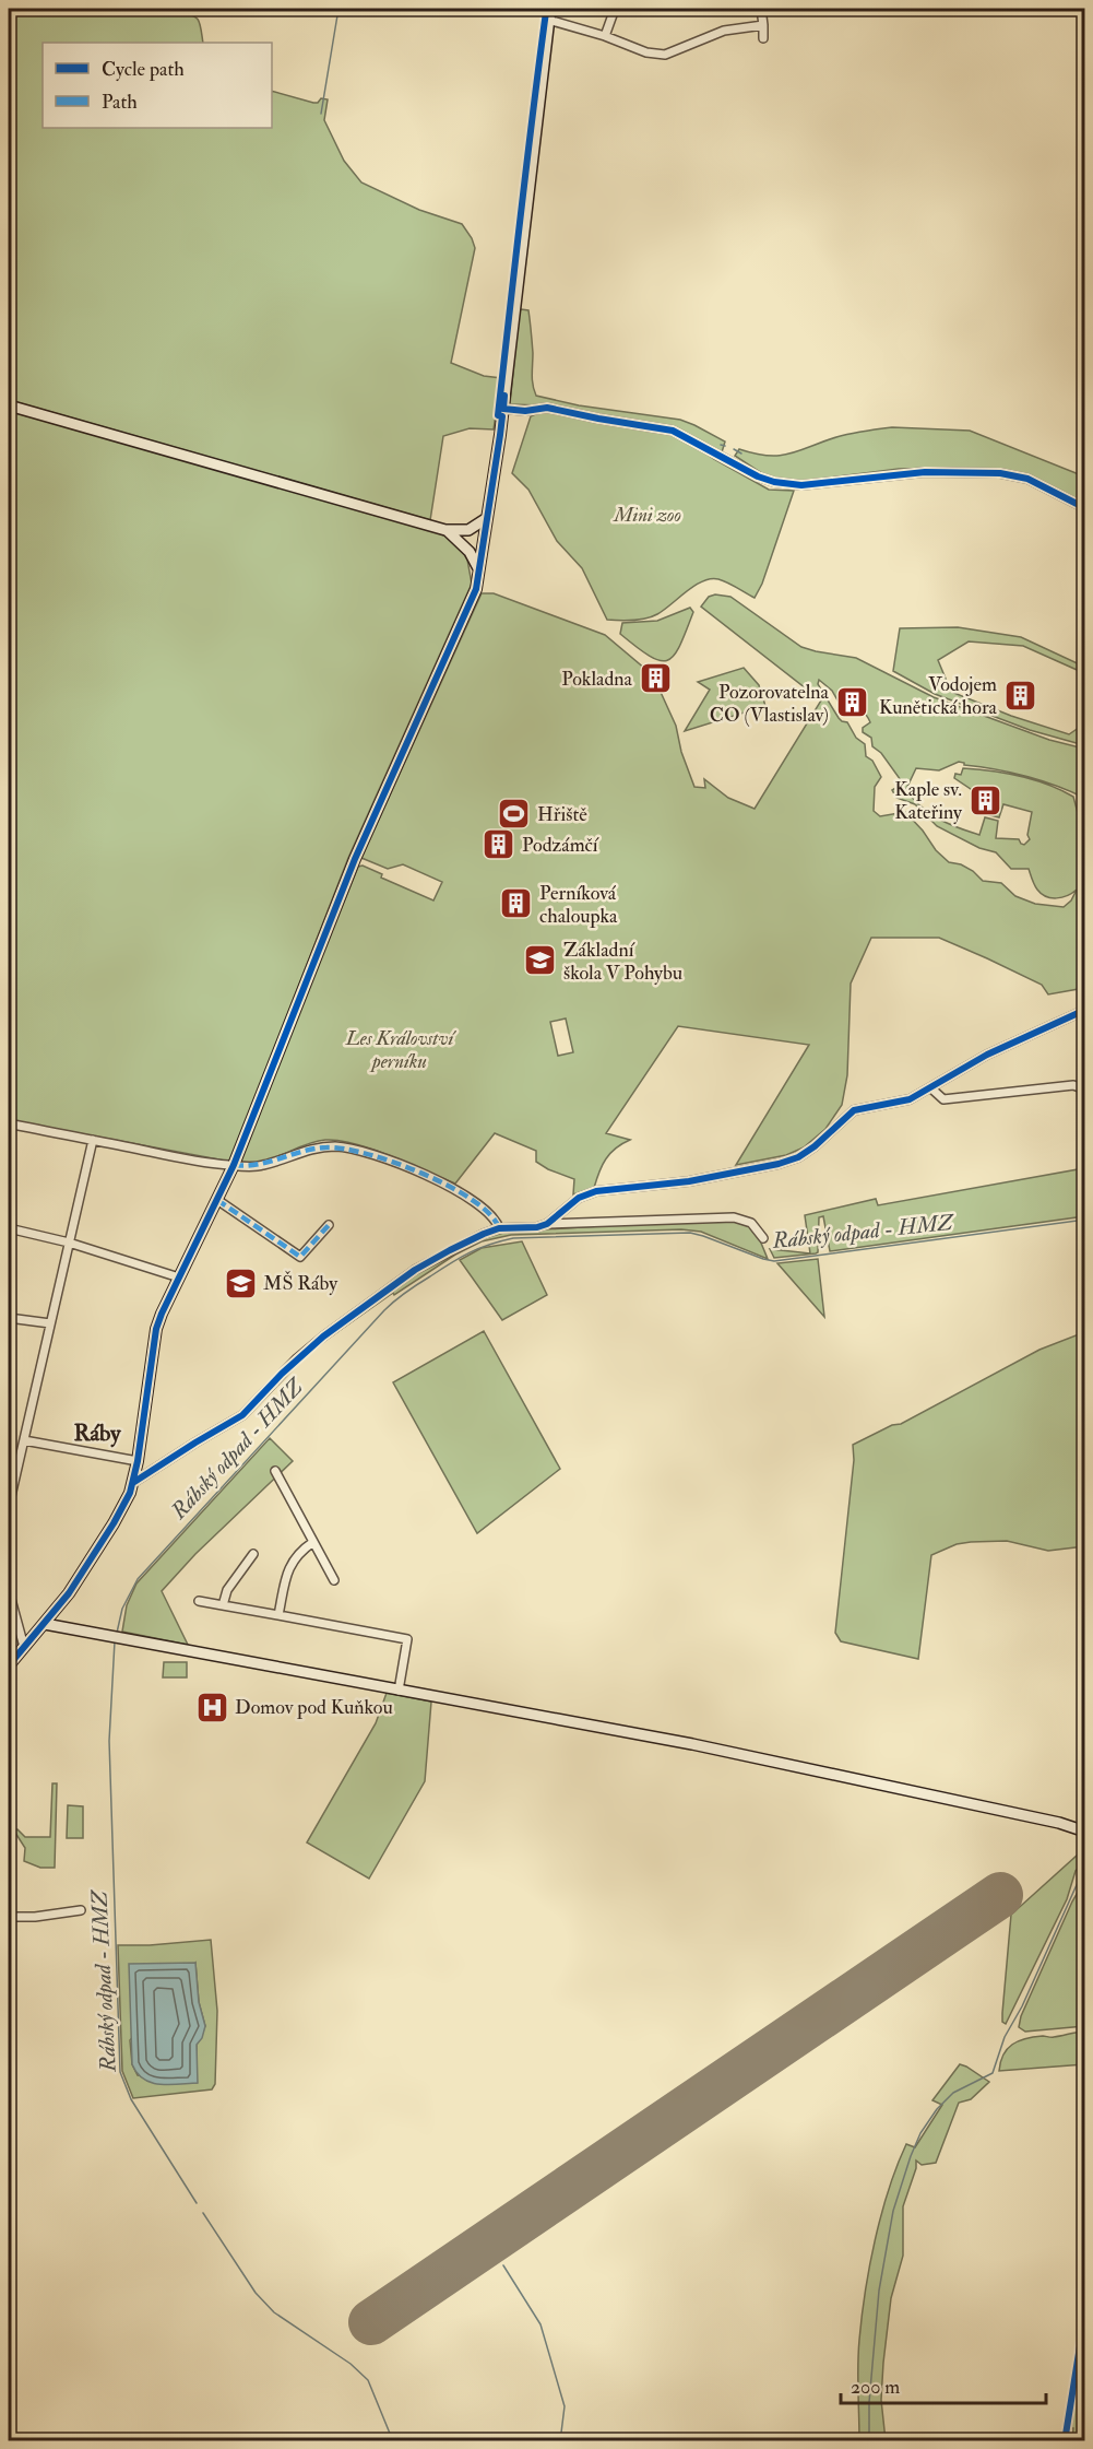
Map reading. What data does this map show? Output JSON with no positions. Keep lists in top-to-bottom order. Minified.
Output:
{"districts":["Ráby"],"water":["Rábský odpad - HMZ"],"parks":["Mini zoo","Les Království perníku"],"places":{"building":["Pokladna","Vodojem Kunětická hora","Pozorovatelna CO (Vlastislav)","Kaple sv. Kateřiny","Podzámčí","Perníková chaloupka"],"sports":["Hřiště"],"school or university":["Základní škola V Pohybu","MŠ Ráby"],"hospital":["Domov pod Kuňkou"]},"legend":["Cycle path","Path"],"scale_bar":"200 m"}
